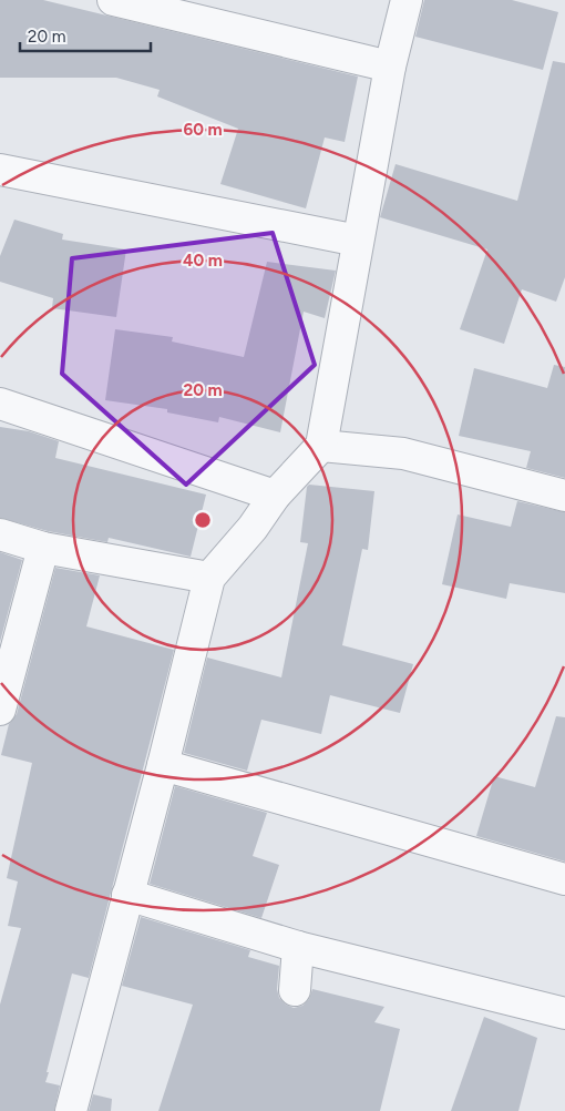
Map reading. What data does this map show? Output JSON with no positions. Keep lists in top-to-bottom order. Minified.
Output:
{"scale_bar":"20 m","rings":["60 m","40 m","20 m"]}
